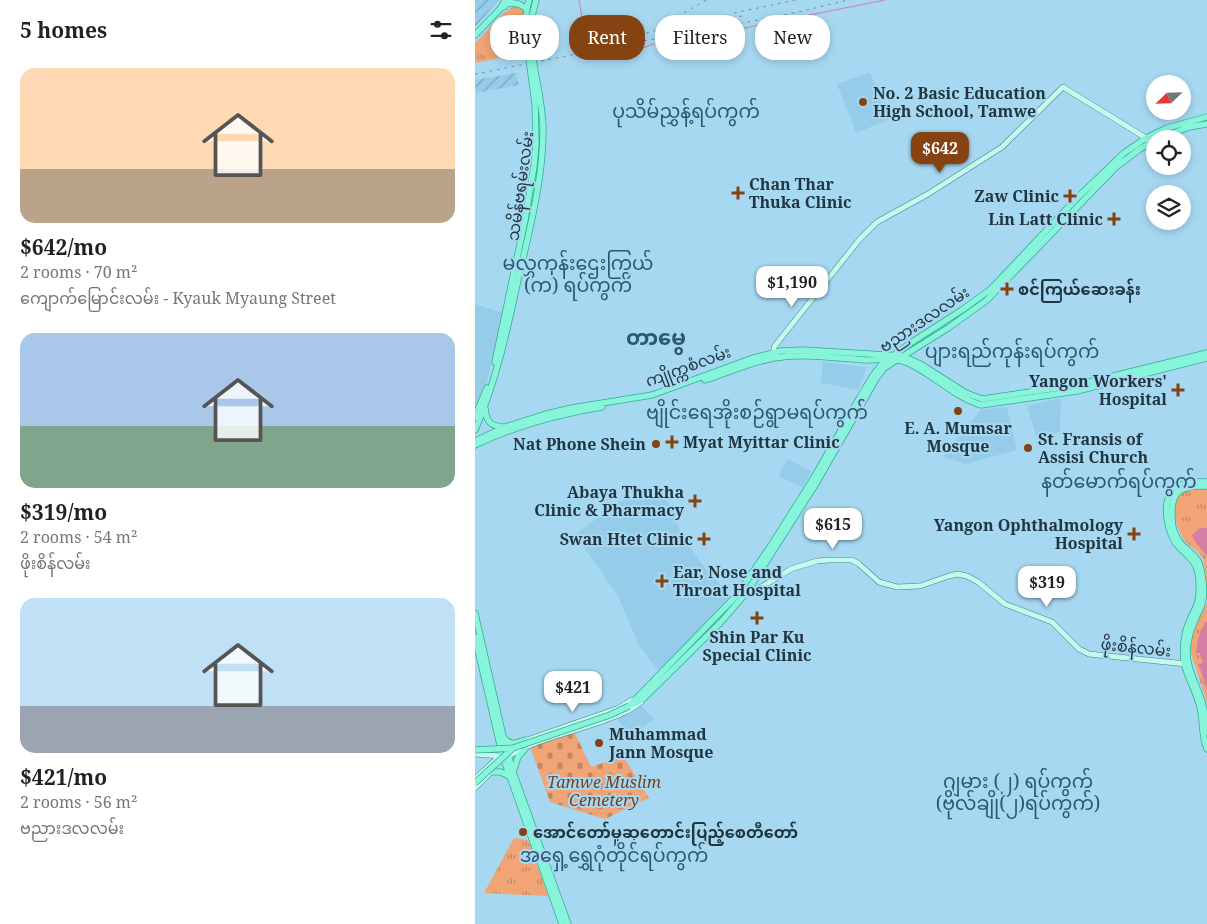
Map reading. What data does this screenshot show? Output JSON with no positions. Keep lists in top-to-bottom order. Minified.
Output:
{"streets":{"main road":["သမိန်ဗရမ်းလမ်း","ဗညားဒလလမ်း","ကျိုက္ကစံလမ်း","ဖိုးစိန်လမ်း"]},"crossings":[["ဗညားဒလလမ်း","ကျိုက္ကစံလမ်း"],["ဗညားဒလလမ်း","ဖိုးစိန်လမ်း"]],"districts":["ပုသိမ်ညွှန့်ရပ်ကွက်","မလွှကုန်းဌေးကြွယ် (က) ရပ်ကွက်","တာမွေ","ပျားရည်ကုန်းရပ်ကွက်","ဗျိုင်းရေအိုးစဉ်ရွာမရပ်ကွက်","နတ်မောက်ရပ်ကွက်","ဂျမား (၂) ရပ်ကွက် (ဗိုလ်ချို(၂)ရပ်ကွက်)","အရှေ့ရွှေဂုံတိုင်ရပ်ကွက်"],"parks":["Tamwe Muslim Cemetery"],"places":{"other":["No. 2 Basic Education High School, Tamwe","E. A. Mumsar Mosque","Nat Phone Shein","St. Fransis of Assisi Church","Muhammad Jann Mosque","အောင်တော်မူဆုတောင်းပြည့်စေတီတော်"],"health":["Chan Thar Thuka Clinic","Zaw Clinic","Lin Latt Clinic","စင်ကြယ်ဆေးခန်း","Yangon Workers' Hospital","Myat Myittar Clinic","Abaya Thukha Clinic & Pharmacy","Yangon Ophthalmology Hospital","Swan Htet Clinic","Ear, Nose and Throat Hospital","Shin Par Ku Special Clinic"]},"north":"bottom left","page":{"heading":"5 homes","chip":["Buy","Rent","Filters","New"],"list":[{"name":"$642/mo","note":"2 rooms · 70 m² · ကျောက်မြောင်းလမ်း - Kyauk Myaung Street"},{"name":"$319/mo","note":"2 rooms · 54 m² · ဖိုးစိန်လမ်း"},{"name":"$421/mo","note":"2 rooms · 56 m² · ဗညားဒလလမ်း"}],"price":["$642","$1,190","$615","$319","$421"]}}
